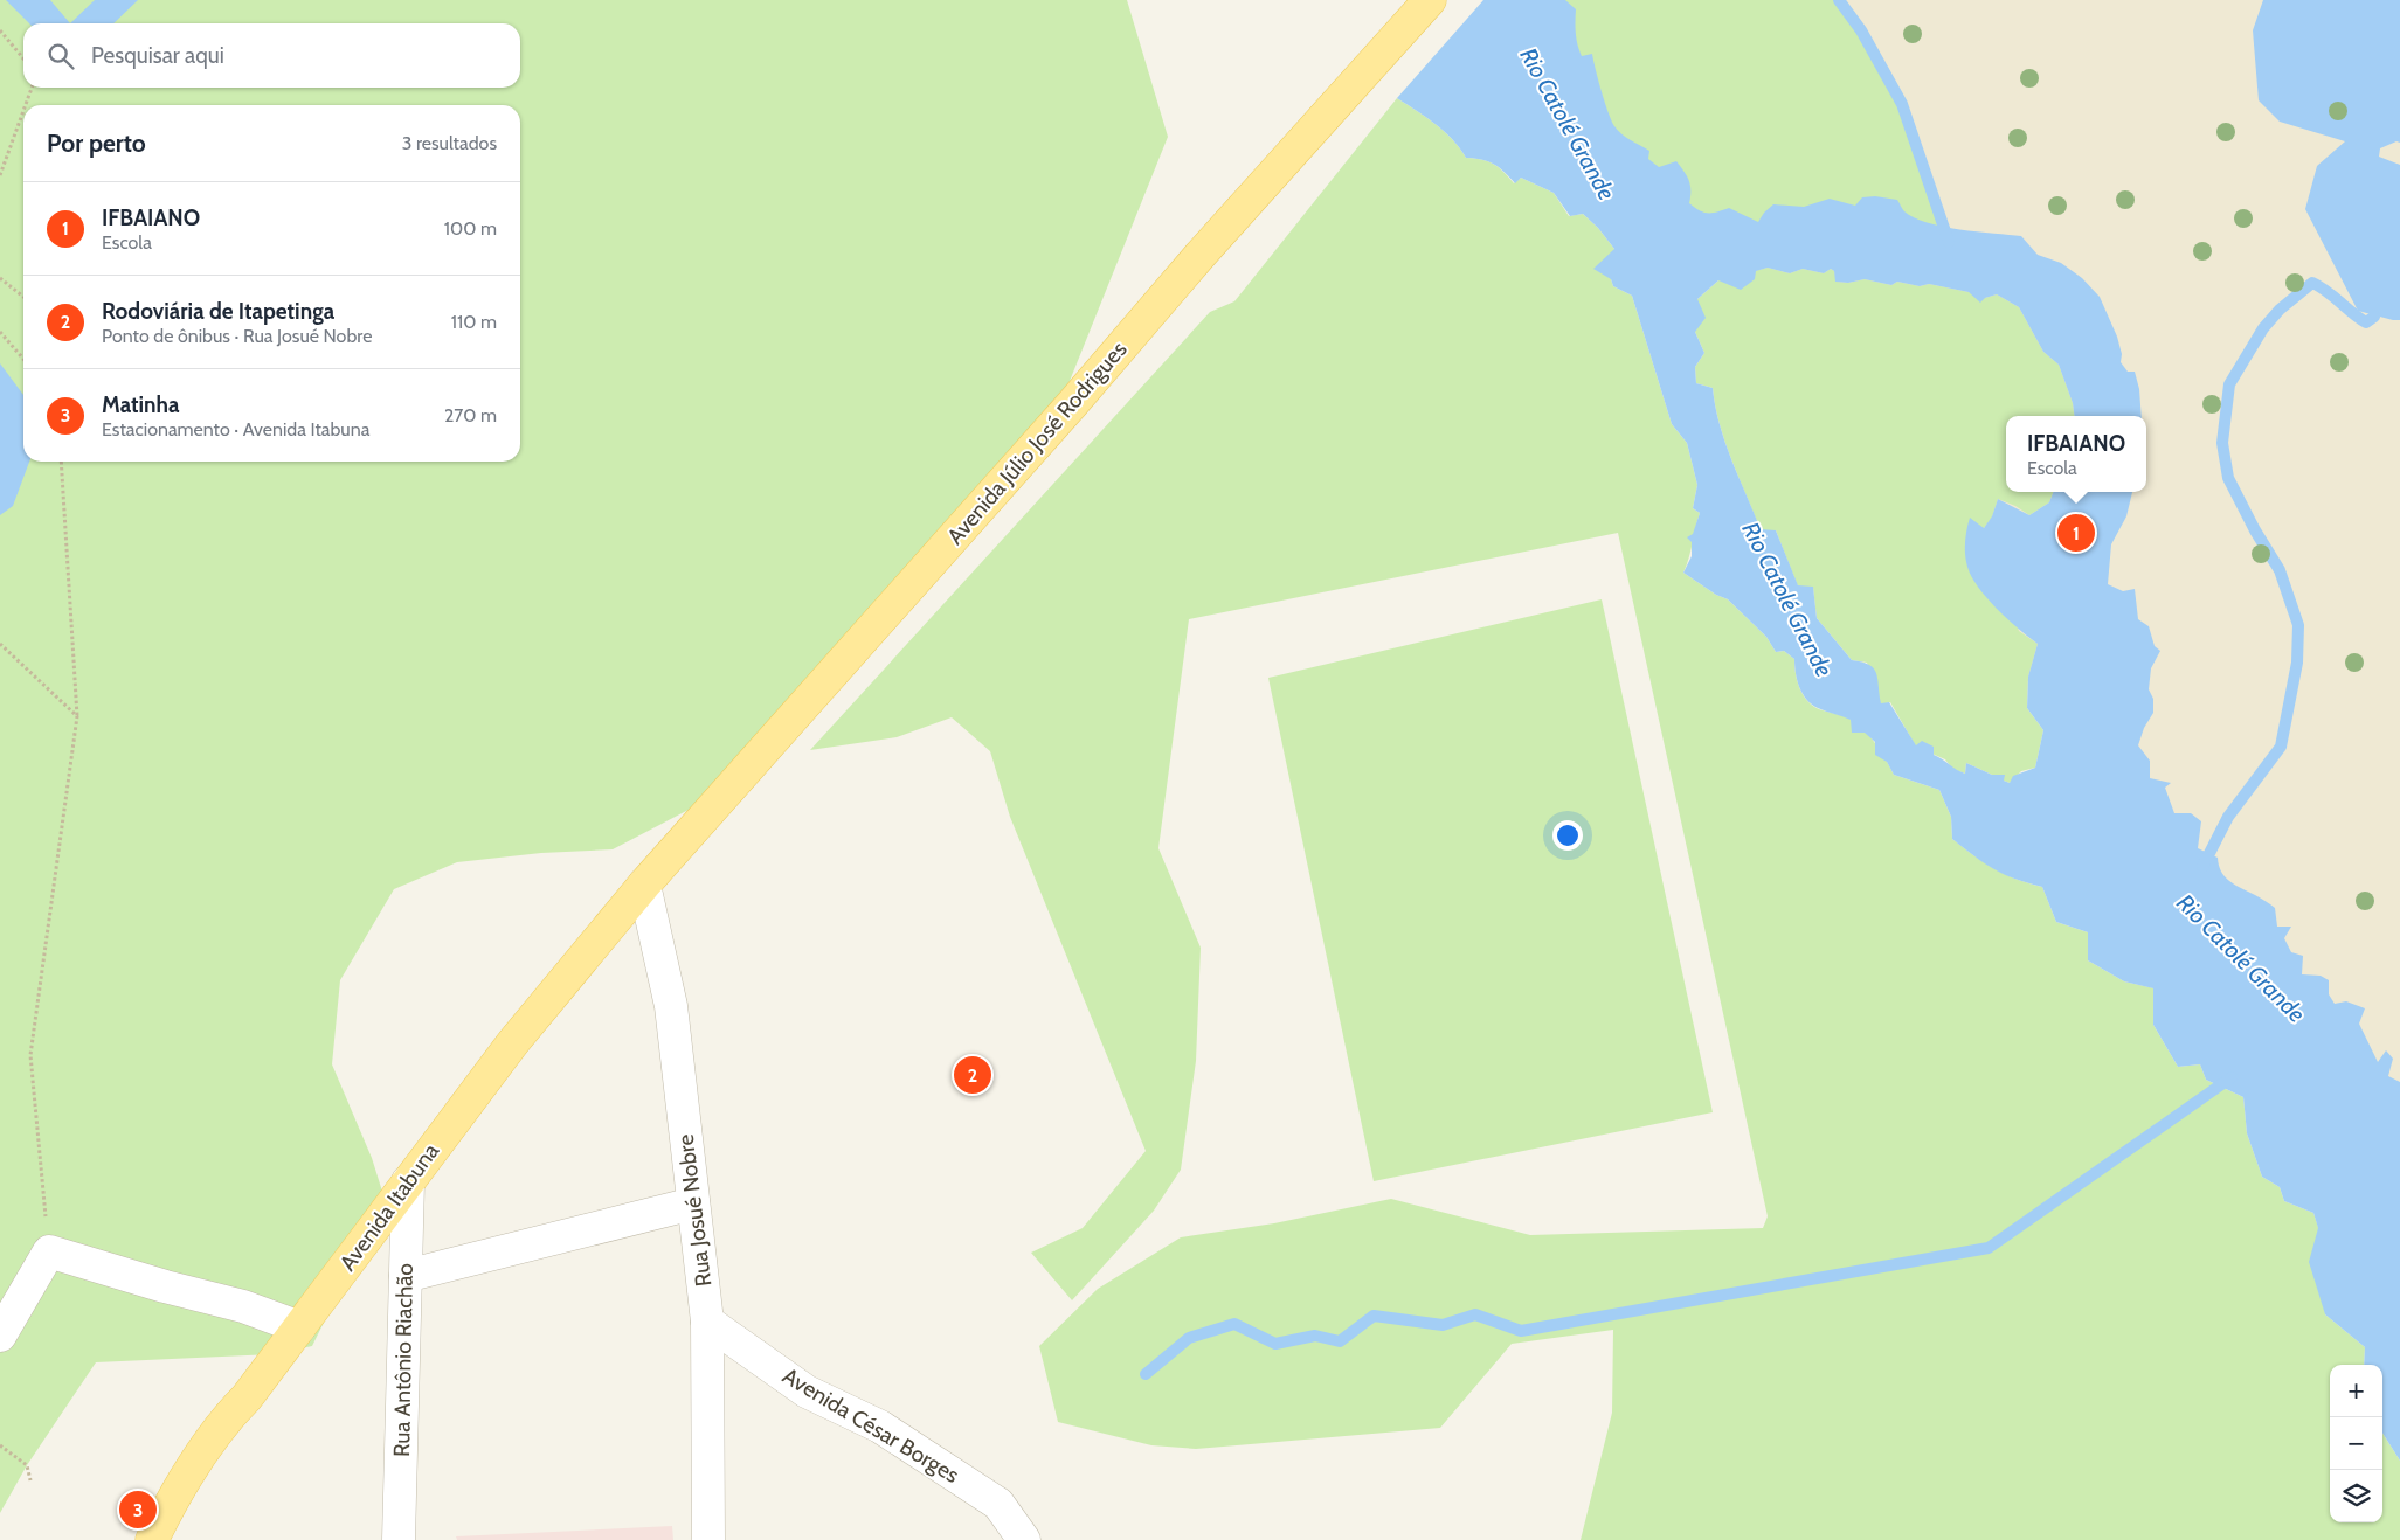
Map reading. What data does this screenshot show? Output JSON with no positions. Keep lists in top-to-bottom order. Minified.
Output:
{"streets":{"main road":["Avenida Júlio José Rodrigues","Avenida Itabuna"],"street":["Rua Josué Nobre","Rua Antônio Riachão","Avenida César Borges"]},"crossings":[["Avenida Júlio José Rodrigues","Avenida Itabuna"],["Avenida Júlio José Rodrigues","Rua Josué Nobre"],["Avenida Itabuna","Rua Josué Nobre"],["Avenida Itabuna","Rua Antônio Riachão"],["Rua Josué Nobre","Avenida César Borges"]],"water":["Rio Catolé Grande"],"page":{"search":"Pesquisar aqui","heading":["Por perto","3 resultados"],"list":[{"mark":"1","name":"IFBAIANO","note":"Escola","value":"100 m"},{"mark":"2","name":"Rodoviária de Itapetinga","note":"Ponto de ônibus · Rua Josué Nobre","value":"110 m"},{"mark":"3","name":"Matinha","note":"Estacionamento · Avenida Itabuna","value":"270 m"}],"popup":["IFBAIANO","Escola"],"pins":["1","2","3"],"map_buttons":["+","−"]}}
